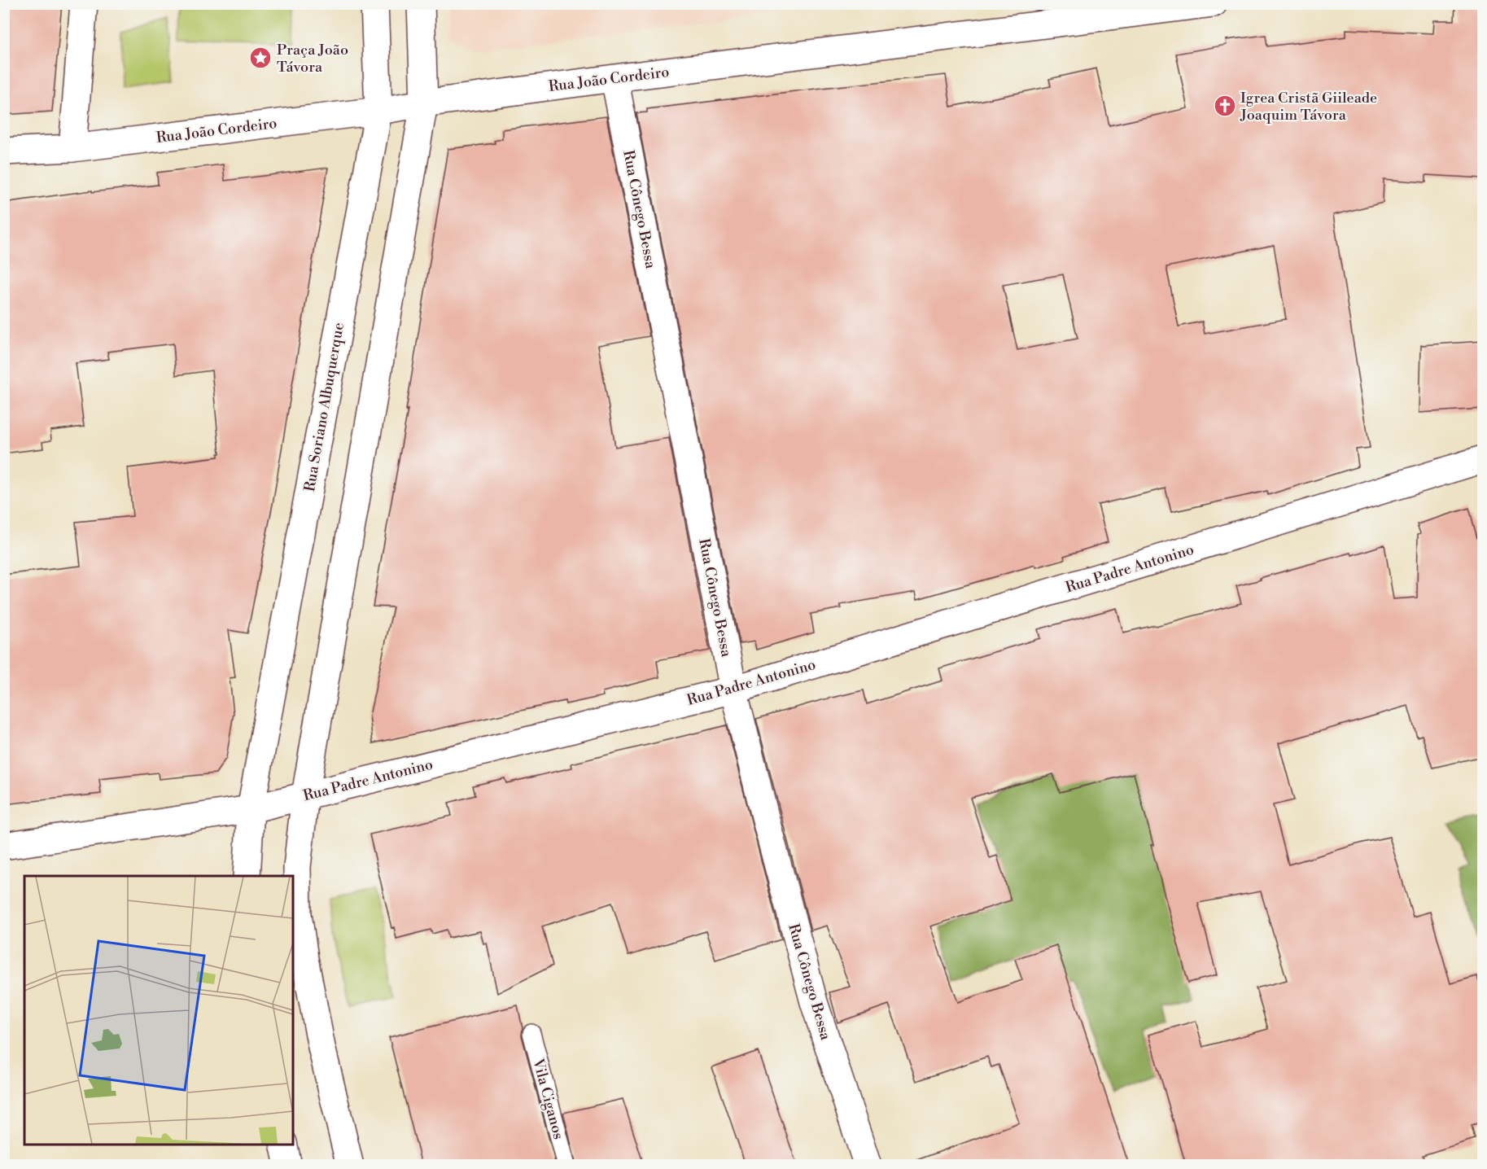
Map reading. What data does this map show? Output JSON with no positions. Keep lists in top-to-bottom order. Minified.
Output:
{"streets":{"street":["Rua João Cordeiro","Rua Cônego Bessa","Rua Soriano Albuquerque","Rua Padre Antonino"],"lane":["Vila Ciganos"]},"crossings":[["Rua João Cordeiro","Rua Cônego Bessa"],["Rua João Cordeiro","Rua Soriano Albuquerque"],["Rua Cônego Bessa","Rua Padre Antonino"],["Rua Soriano Albuquerque","Rua Padre Antonino"]],"places":{"place":["Praça João Távora"],"church":["Igrea Cristã Giileade Joaquim Távora"]}}
